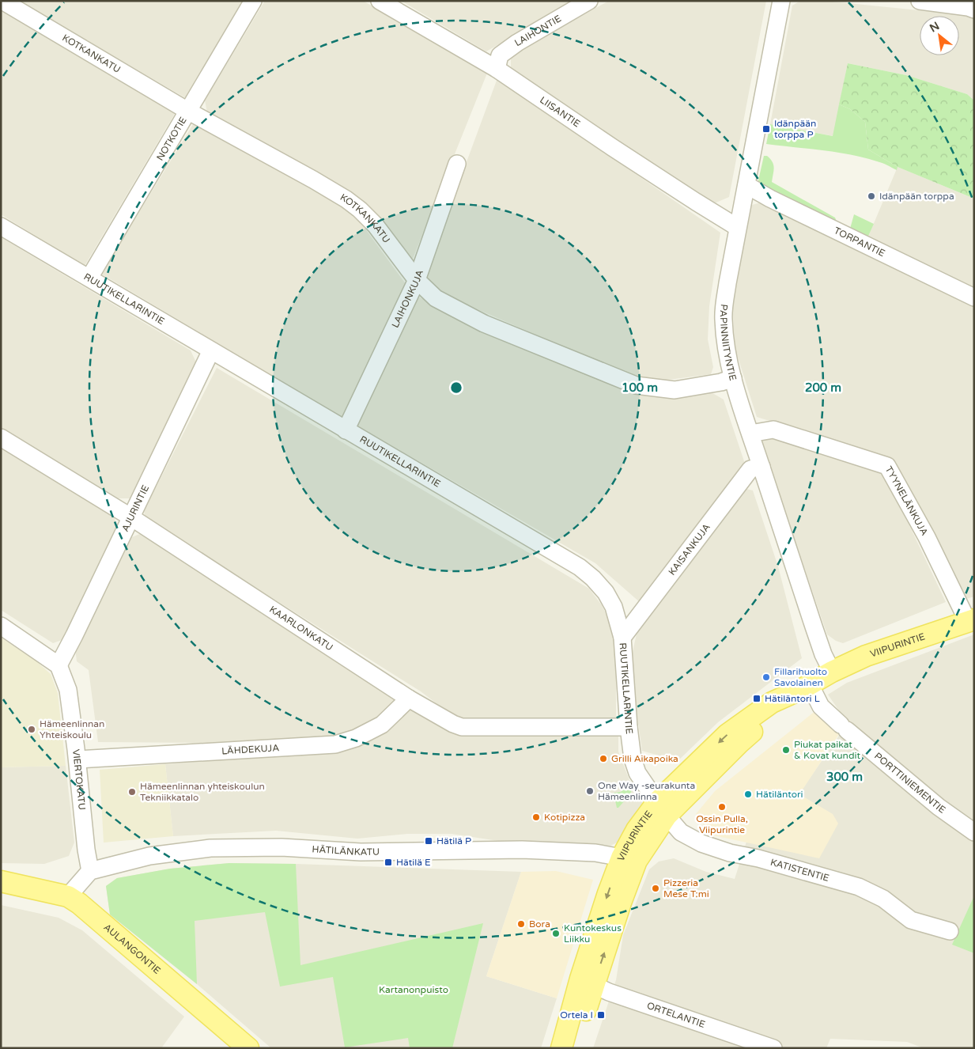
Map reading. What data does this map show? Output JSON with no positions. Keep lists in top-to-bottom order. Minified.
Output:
{"streets":{"main road":["VIIPURINTIE","AULANGONTIE"],"street":["LAIHONTIE","KOTKANKATU","LIISANTIE","NOTKOTIE","TORPANTIE","RUUTIKELLARINTIE","LAIHONKUJA","PAPINNIITYNTIE","TYYNELÄNKUJA","AJURINTIE","KAISANKUJA","KAARLONKATU","LÄHDEKUJA","VIERTOKATU","PORTTINIEMENTIE","HÄTILÄNKATU","KATISTENTIE","ORTELANTIE"]},"crossings":[["LAIHONTIE","LIISANTIE"],["KOTKANKATU","NOTKOTIE"],["KOTKANKATU","LAIHONKUJA"],["KOTKANKATU","PAPINNIITYNTIE"],["LIISANTIE","PAPINNIITYNTIE"],["NOTKOTIE","RUUTIKELLARINTIE"],["TORPANTIE","PAPINNIITYNTIE"],["RUUTIKELLARINTIE","LAIHONKUJA"],["RUUTIKELLARINTIE","AJURINTIE"],["RUUTIKELLARINTIE","KAISANKUJA"],["RUUTIKELLARINTIE","KAARLONKATU"],["RUUTIKELLARINTIE","VIIPURINTIE"],["RUUTIKELLARINTIE","KATISTENTIE"],["PAPINNIITYNTIE","TYYNELÄNKUJA"],["PAPINNIITYNTIE","KAISANKUJA"],["PAPINNIITYNTIE","VIIPURINTIE"],["TYYNELÄNKUJA","VIIPURINTIE"],["AJURINTIE","KAARLONKATU"],["AJURINTIE","VIERTOKATU"],["KAARLONKATU","LÄHDEKUJA"],["VIIPURINTIE","PORTTINIEMENTIE"],["VIIPURINTIE","HÄTILÄNKATU"],["VIIPURINTIE","KATISTENTIE"],["VIIPURINTIE","ORTELANTIE"],["LÄHDEKUJA","VIERTOKATU"],["VIERTOKATU","HÄTILÄNKATU"]],"parks":["Kartanonpuisto"],"places":{"transit":["Idänpään torppa P","Hätiläntori L","Hätilä P","Hätilä E","Ortela I"],"other":["Idänpään torppa","Fillarihuolto Savolainen","Hämeenlinnan Yhteiskoulu","Piukat paikat & Kovat kundit","Grilli Aikapoika","One Way -seurakunta Hämeenlinna","Hämeenlinnan yhteiskoulun Tekniikkatalo","Hätiläntori","Ossin Pulla, Viipurintie","Kotipizza","Pizzeria Mese T:mi","Bora","Kuntokeskus Liikku"]},"north":"top left","rings":["100 m","200 m","300 m"]}
